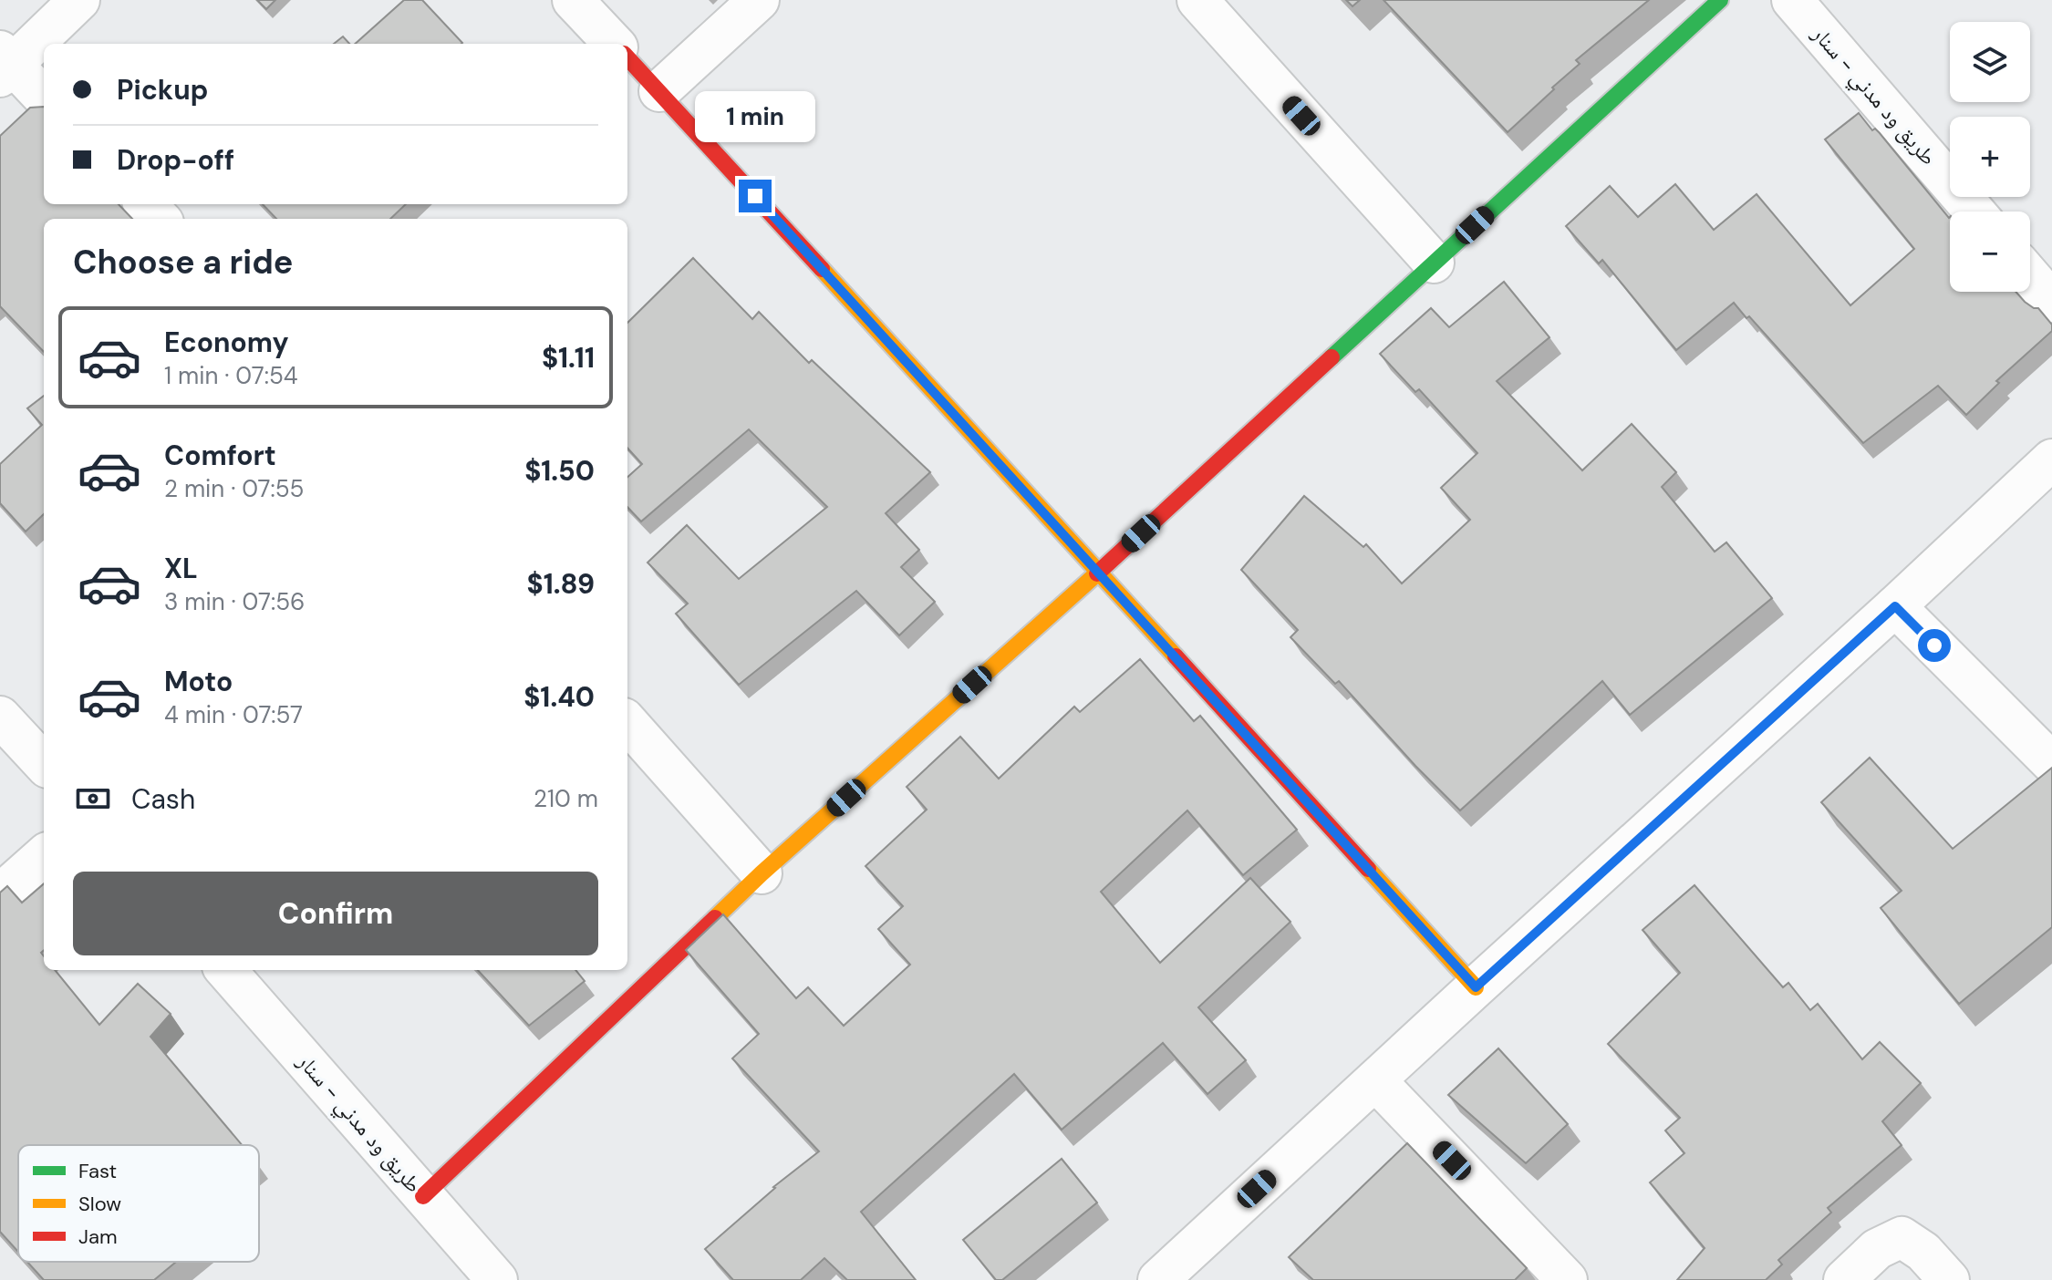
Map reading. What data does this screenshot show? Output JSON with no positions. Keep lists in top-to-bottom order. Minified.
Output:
{"streets":{"street":["طريق ود مدني - سنار"]},"legend":["Fast","Slow","Jam"],"page":{"map_buttons":["+","−"],"banner":["Pickup","Drop-off"],"bubble":"1 min","heading":"Choose a ride","list":[{"name":"Economy","note":"1 min · 07:54","value":"$1.11"},{"name":"Comfort","note":"2 min · 07:55","value":"$1.50"},{"name":"XL","note":"3 min · 07:56","value":"$1.89"},{"name":"Moto","note":"4 min · 07:57","value":"$1.40"}],"pay":["Cash","210 m"],"buttons":"Confirm"}}
